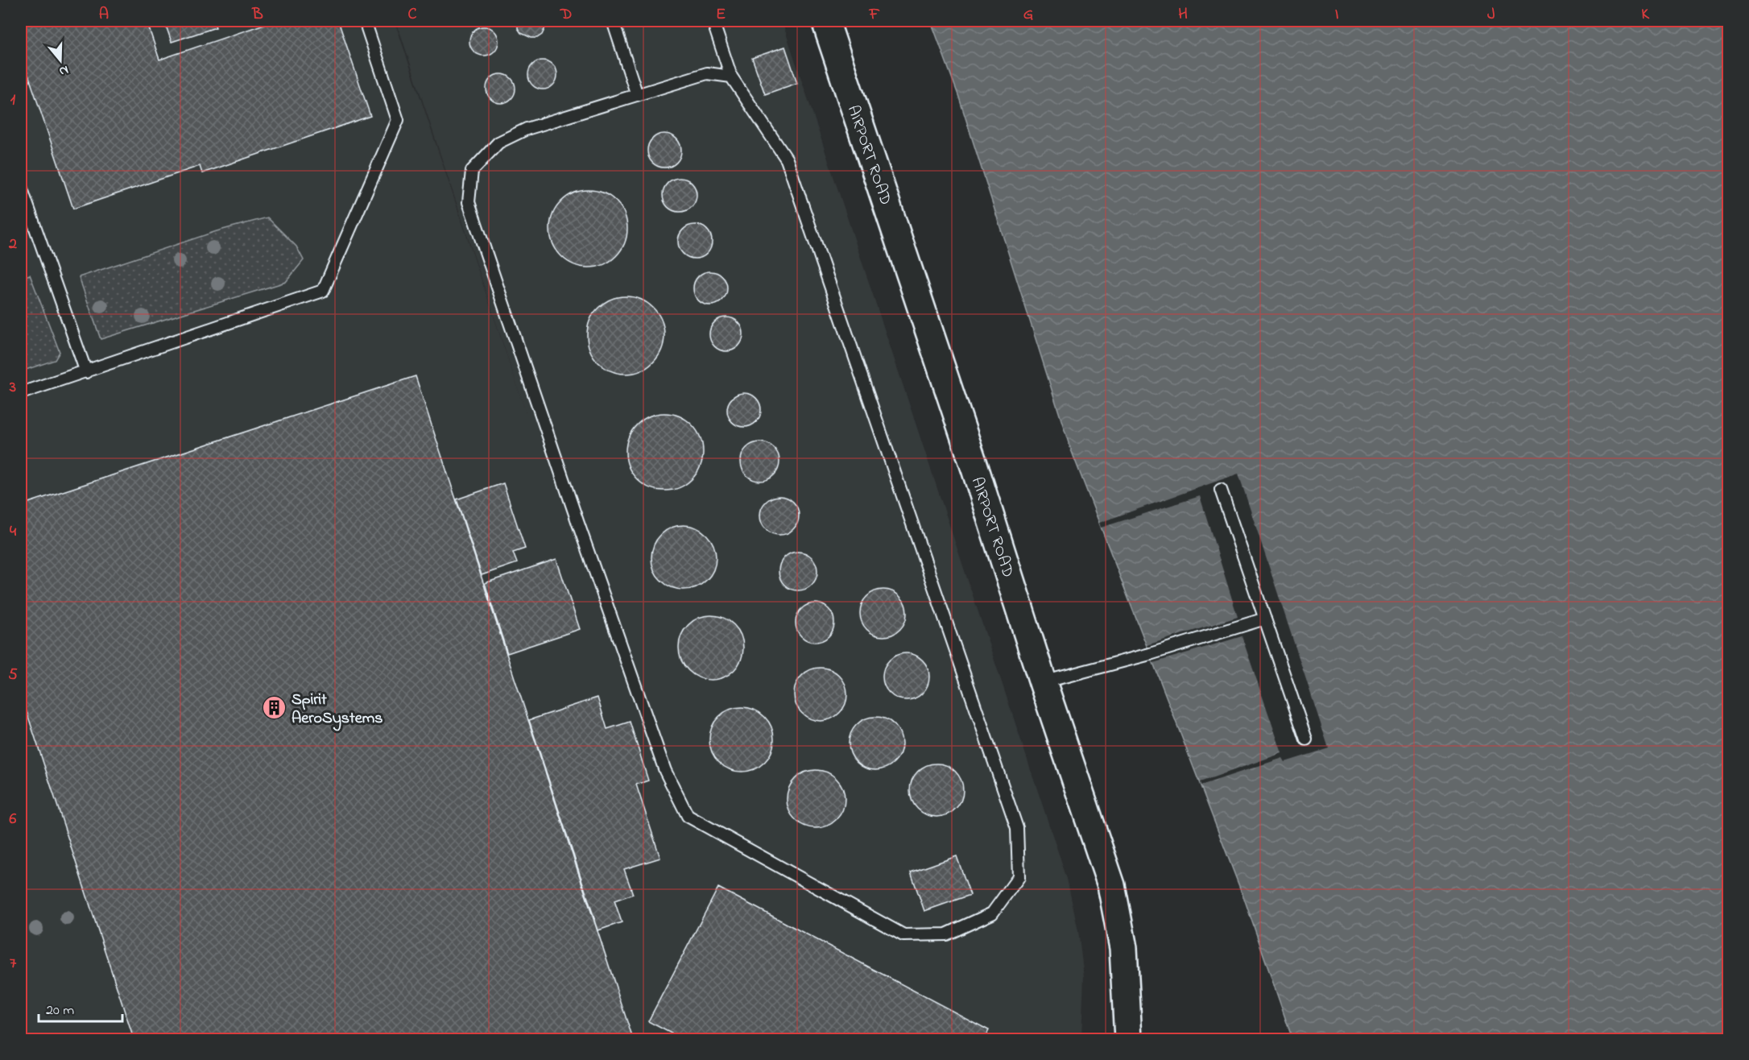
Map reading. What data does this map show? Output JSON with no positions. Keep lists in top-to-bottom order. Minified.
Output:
{"streets":{"street":["AIRPORT ROAD"]},"places":{"building":["Spirit AeroSystems"]},"scale_bar":"20 m","north":"bottom","grid":{"columns":["A","B","C","D","E","F","G","H","I","J","K"],"rows":["1","2","3","4","5","6","7"]}}
